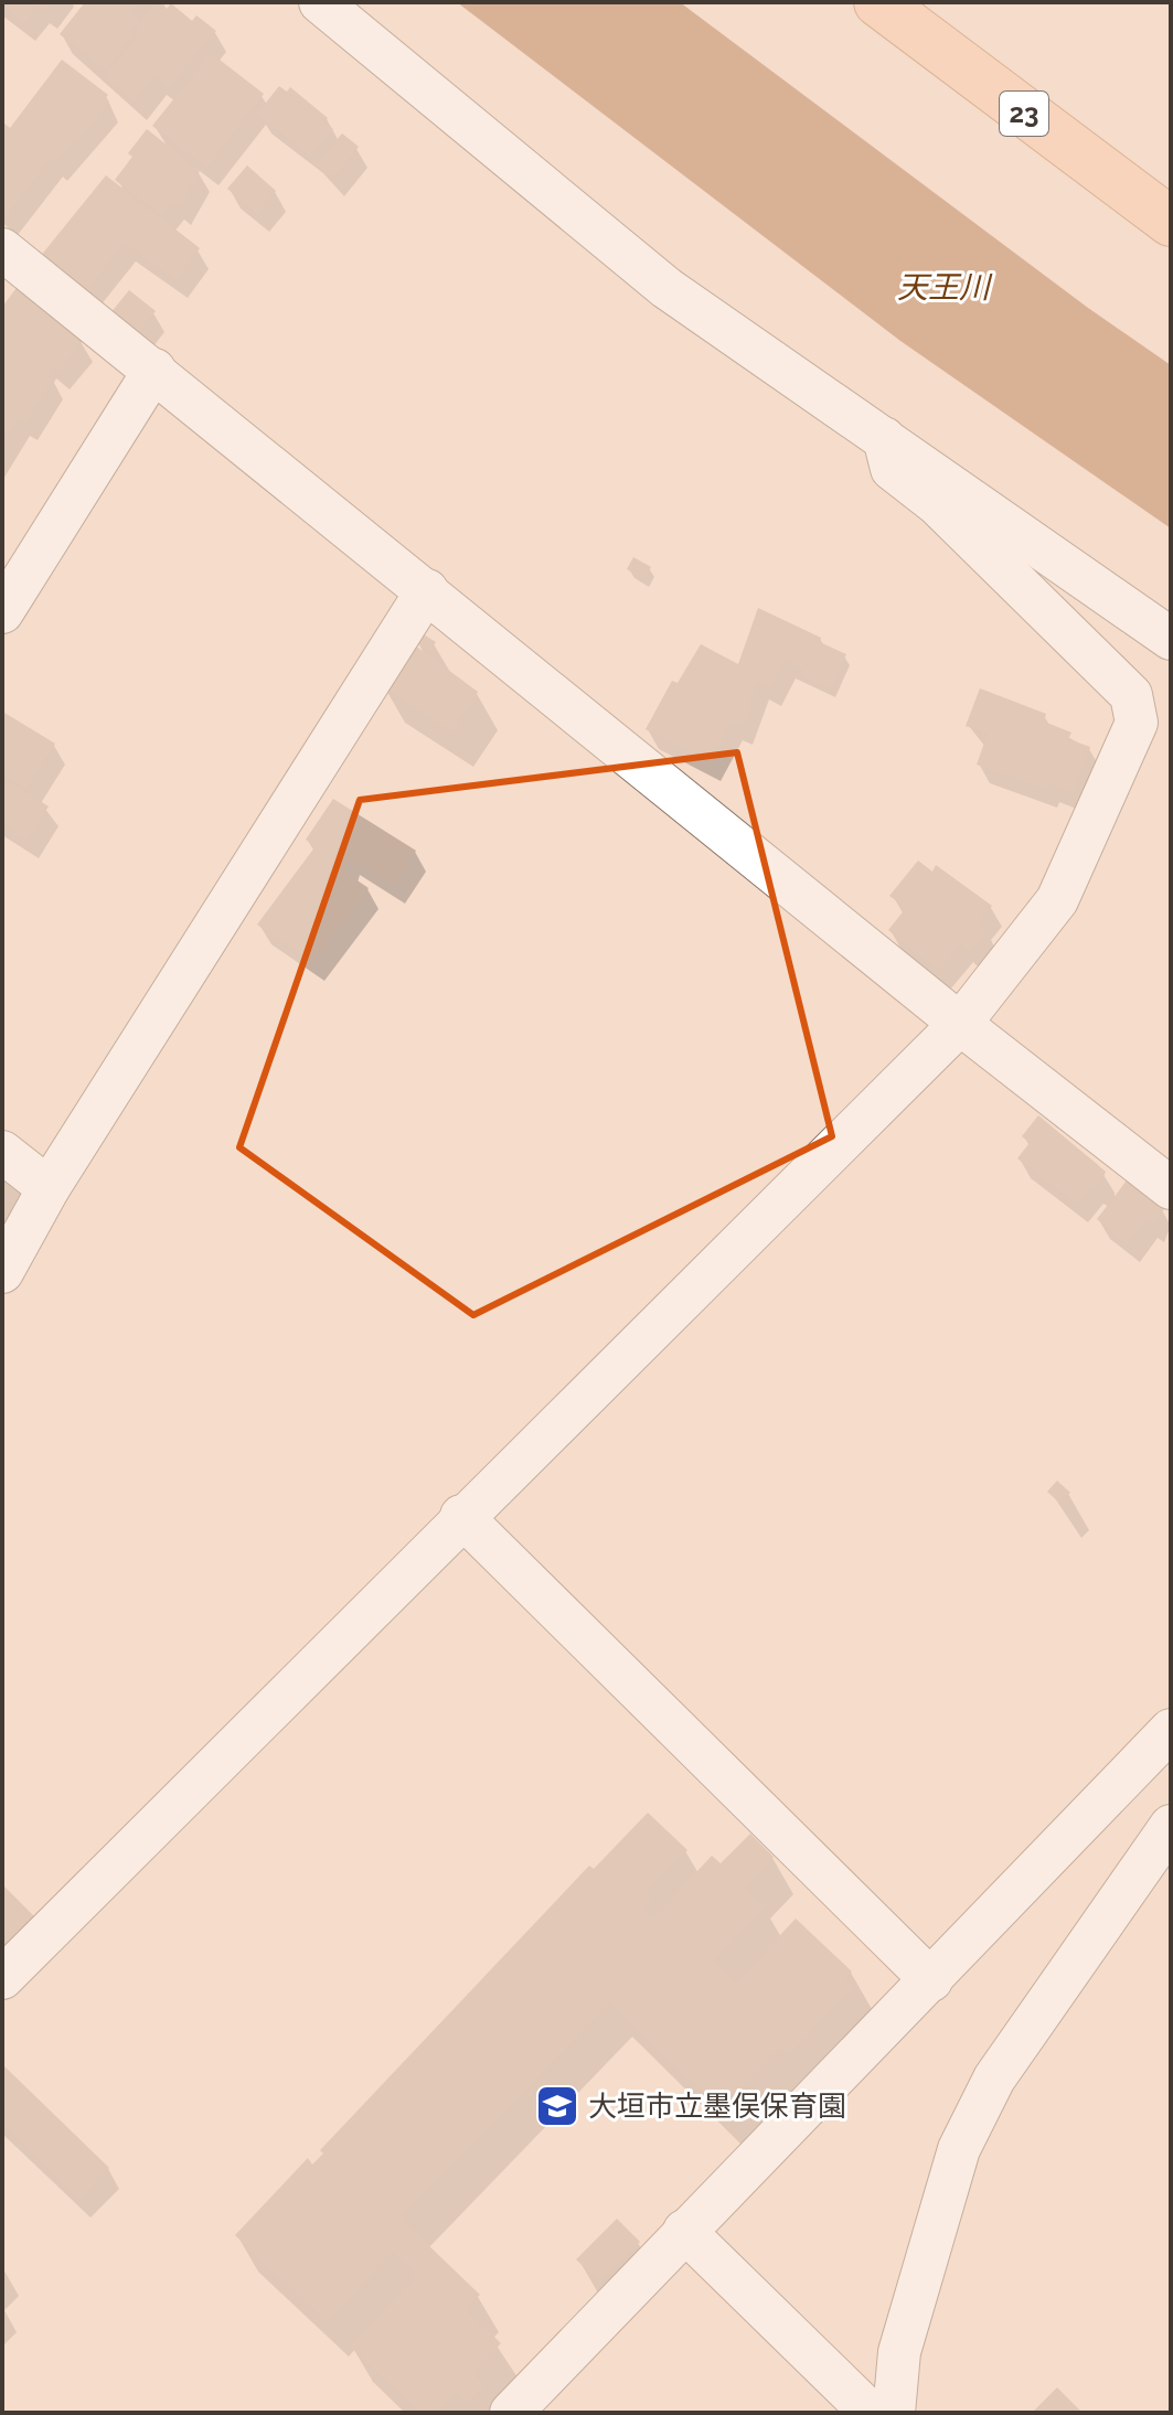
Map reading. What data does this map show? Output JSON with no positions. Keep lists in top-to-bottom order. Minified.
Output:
{"streets":{"main road":["23"]},"water":["天王川"],"places":{"school or university":["大垣市立墨俣保育園"]}}
